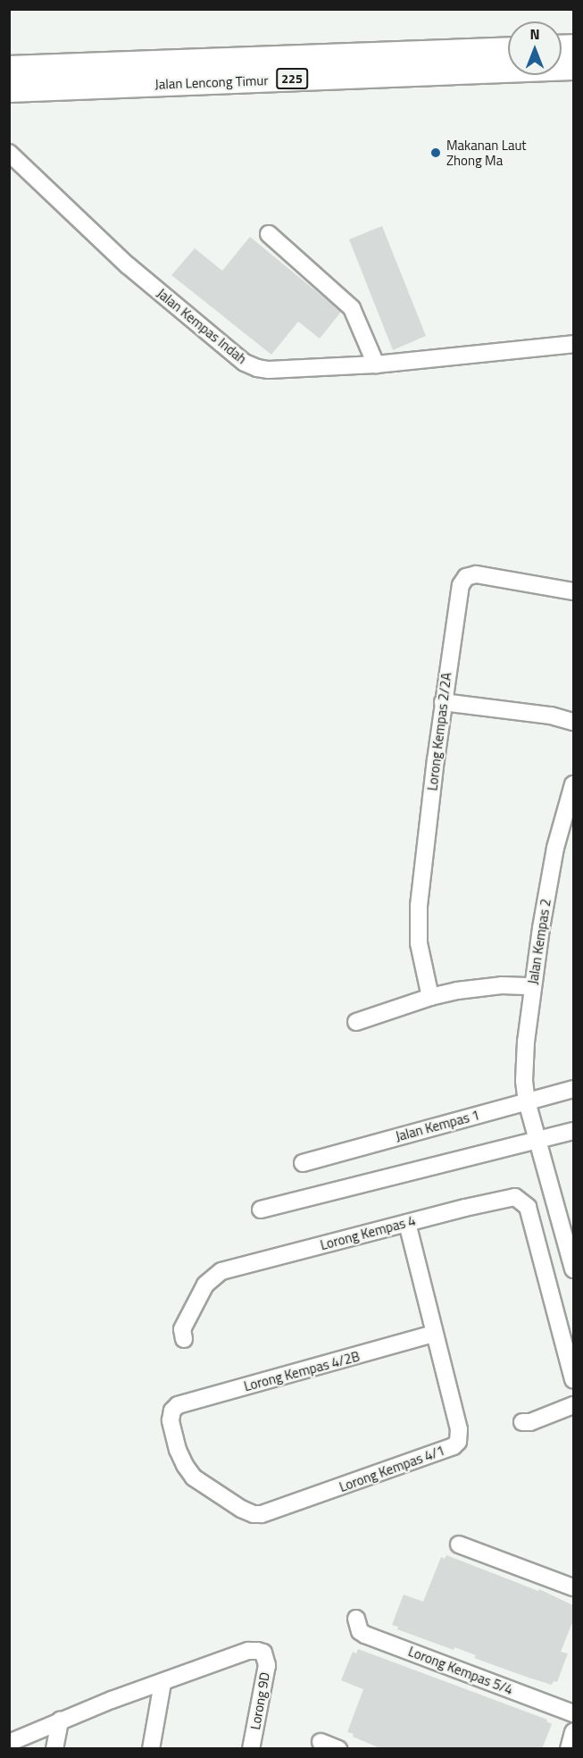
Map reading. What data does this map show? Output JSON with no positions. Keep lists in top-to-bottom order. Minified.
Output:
{"streets":{"highway":["225","Jalan Lencong Timur"],"street":["Jalan Kempas Indah","Lorong Kempas 2/2A","Jalan Kempas 2","Jalan Kempas 1","Lorong Kempas 4","Lorong Kempas 4/2B","Lorong Kempas 4/1","Lorong Kempas 5/4","Lorong 9D"]},"crossings":[["Jalan Kempas 2","Jalan Kempas 1"],["Lorong Kempas 4","Lorong Kempas 4/1"],["Lorong Kempas 4/2B","Lorong Kempas 4/1"]],"places":["Makanan Laut Zhong Ma"],"north":"top"}
